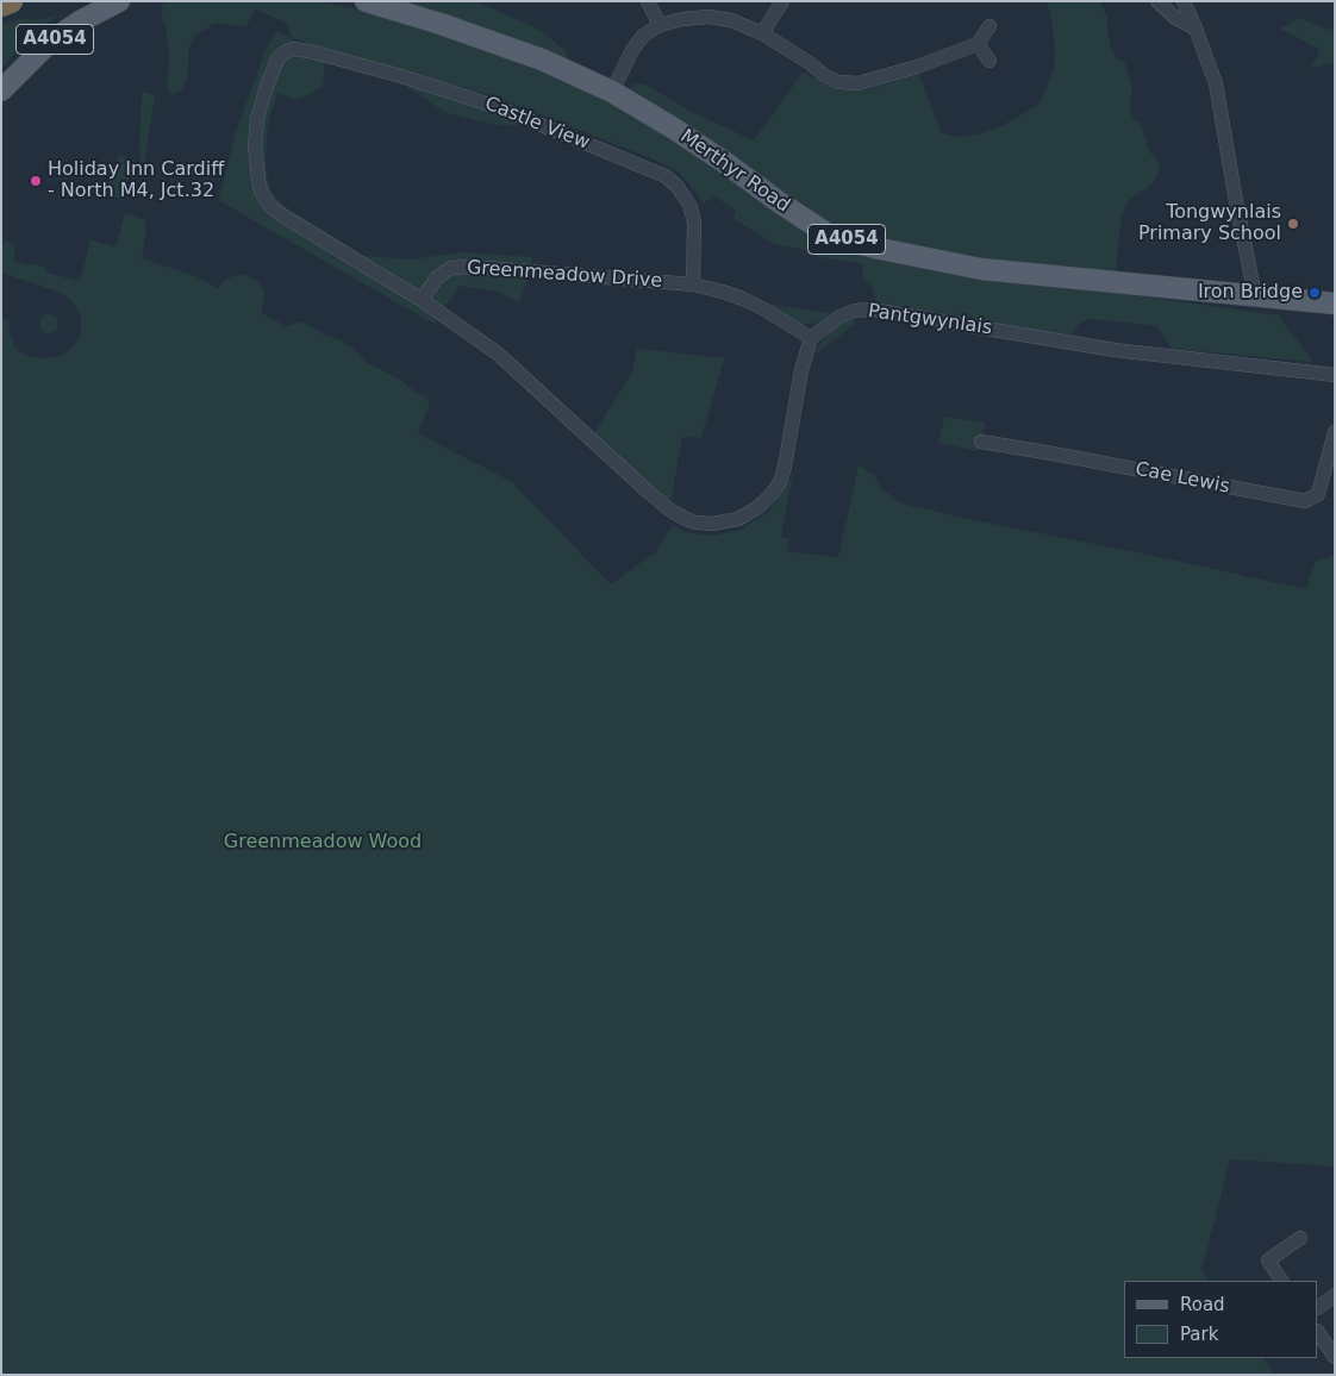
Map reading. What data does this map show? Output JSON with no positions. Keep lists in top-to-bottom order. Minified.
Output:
{"streets":{"main road":["A4054","Merthyr Road"],"street":["Castle View","Greenmeadow Drive","Pantgwynlais","Cae Lewis"]},"crossings":[["Castle View","Greenmeadow Drive"],["Greenmeadow Drive","Pantgwynlais"]],"parks":["Greenmeadow Wood"],"places":["Holiday Inn Cardiff - North M4, Jct.32","Tongwynlais Primary School","Iron Bridge"],"legend":["Road","Park"]}
